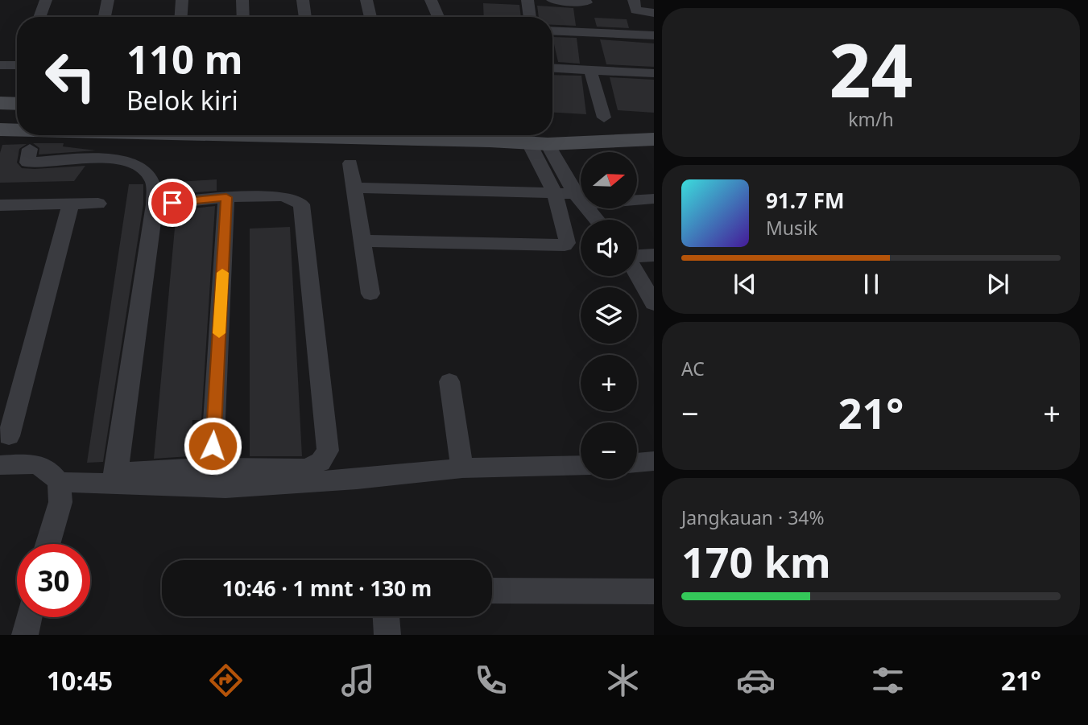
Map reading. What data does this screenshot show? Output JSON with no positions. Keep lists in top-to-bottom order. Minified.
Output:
{"north":"right","page":{"tile":[["24","km/h"],"AC",["Jangkauan · 34%","170 km"]],"turn":["110 m","Belok kiri"],"map_buttons":["+","−"],"song":["91.7 FM","Musik"],"heat":["−","21°","+"],"limit":"30","trip":"10:46 · 1 mnt · 130 m","tabs":["10:45","21°"]}}
